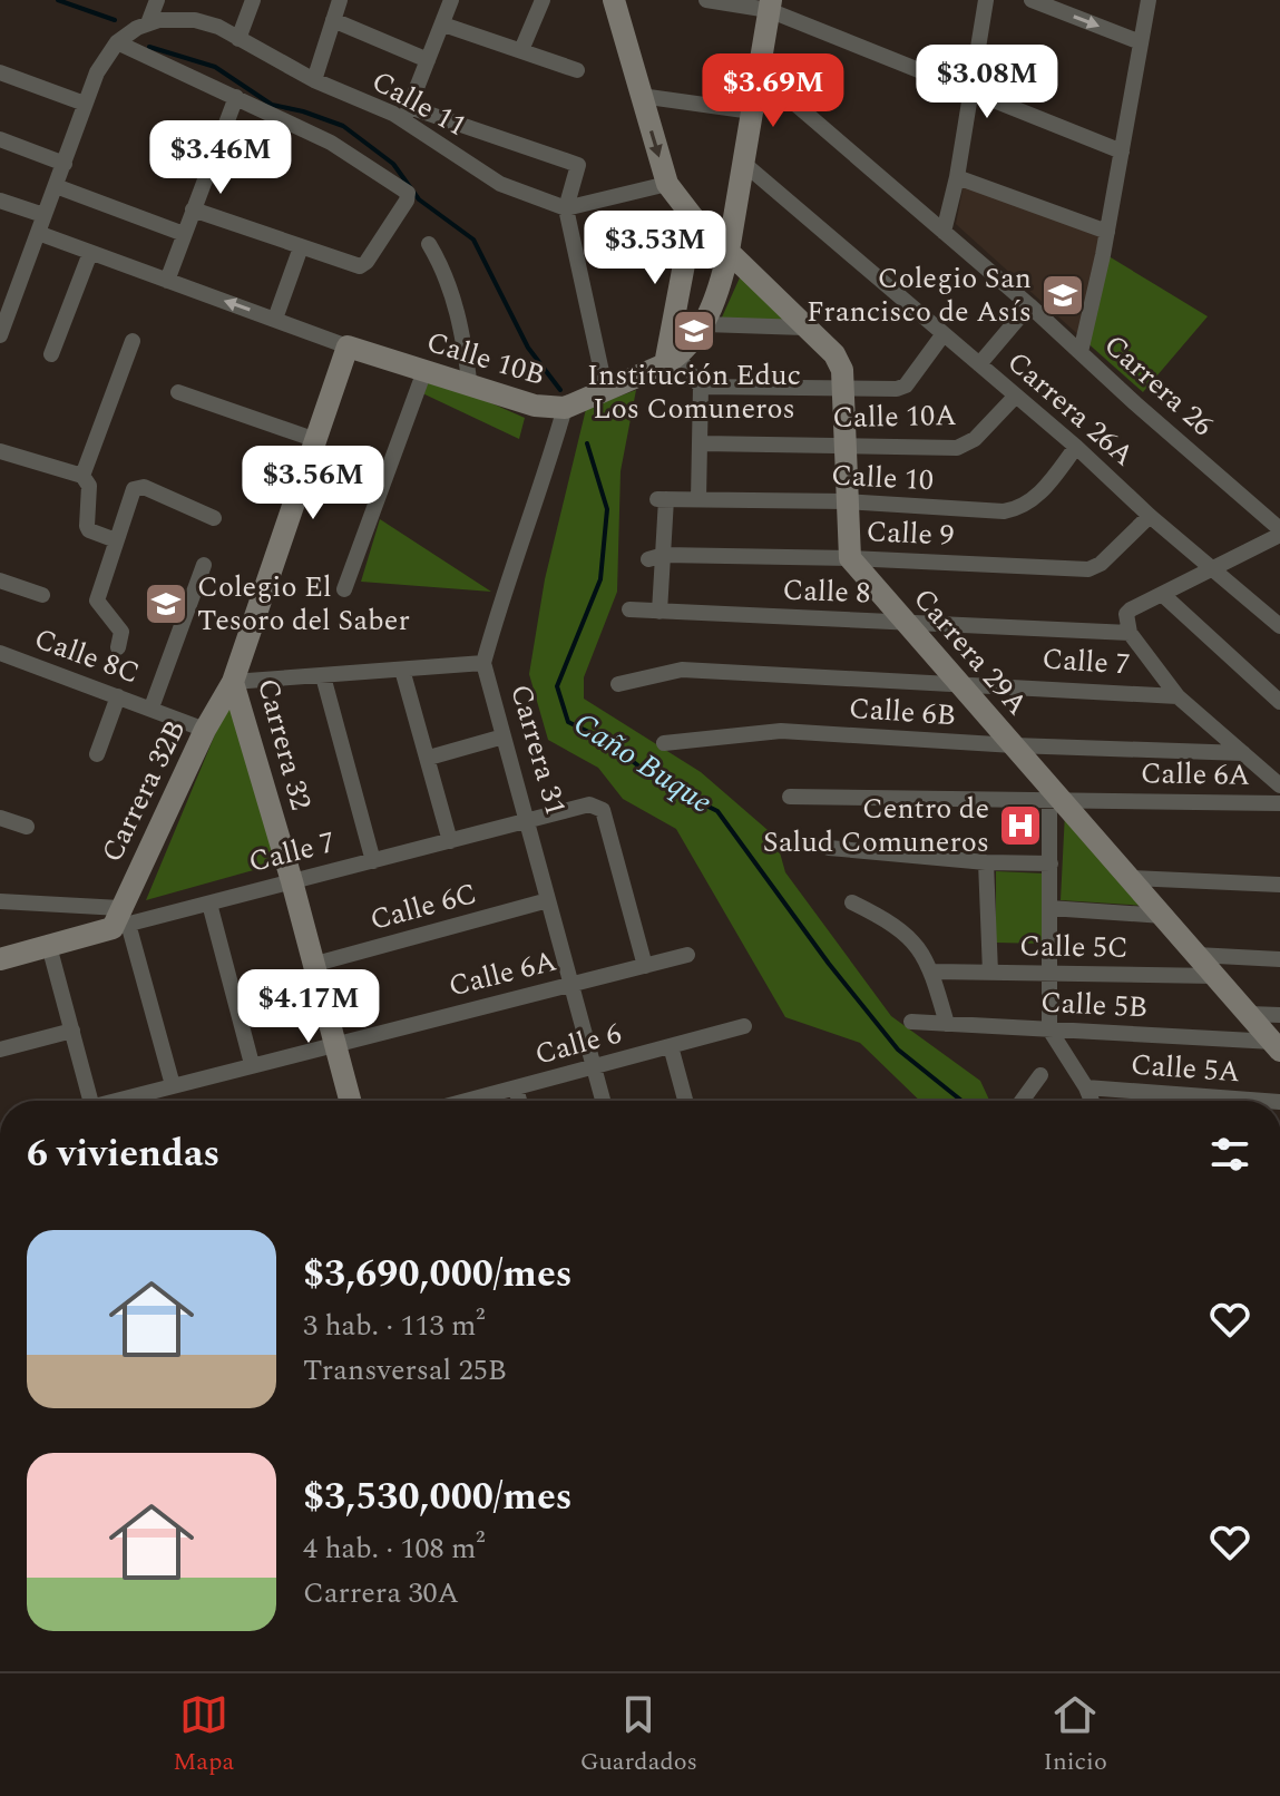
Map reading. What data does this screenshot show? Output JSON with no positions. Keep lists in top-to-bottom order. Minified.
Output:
{"streets":{"street":["Calle 11","Calle 10B","Carrera 26","Carrera 26A","Calle 10A","Calle 10","Calle 9","Calle 8","Carrera 29A","Calle 8C","Calle 7","Calle 6B","Carrera 32","Carrera 31","Calle 6A","Carrera 32B","Calle 6C","Calle 5C","Calle 5B","Calle 6","Calle 5A"]},"crossings":[["Calle 10B","Carrera 32"],["Calle 10B","Carrera 31"],["Carrera 26A","Calle 10A"],["Carrera 26A","Calle 10"],["Carrera 26A","Calle 9"],["Calle 10","Calle 9"],["Calle 9","Carrera 29A"],["Calle 8","Carrera 29A"],["Carrera 29A","Calle 7"],["Carrera 29A","Calle 6B"],["Carrera 29A","Calle 6A"],["Carrera 29A","Calle 5C"],["Carrera 29A","Calle 5B"],["Calle 8C","Carrera 32B"],["Calle 7","Carrera 32"],["Calle 7","Carrera 31"],["Calle 7","Calle 6A"],["Calle 7","Carrera 32B"],["Carrera 32","Calle 6A"],["Carrera 32","Carrera 32B"],["Carrera 32","Calle 6C"],["Carrera 31","Calle 6A"],["Carrera 31","Calle 6C"],["Carrera 31","Calle 6"]],"water":["Caño Buque"],"places":{"school or university":["Colegio San Francisco de Asís","Institución Educ Los Comuneros","Colegio El Tesoro del Saber"],"hospital":["Centro de Salud Comuneros"]},"page":{"price":["$3.08M","$3.69M","$3.46M","$3.53M","$3.56M","$4.17M"],"heading":"6 viviendas","list":[{"name":"$3,690,000/mes","note":"3 hab. · 113 m² · Transversal 25B"},{"name":"$3,530,000/mes","note":"4 hab. · 108 m² · Carrera 30A"}],"tabs":["Mapa","Guardados","Inicio"]}}
